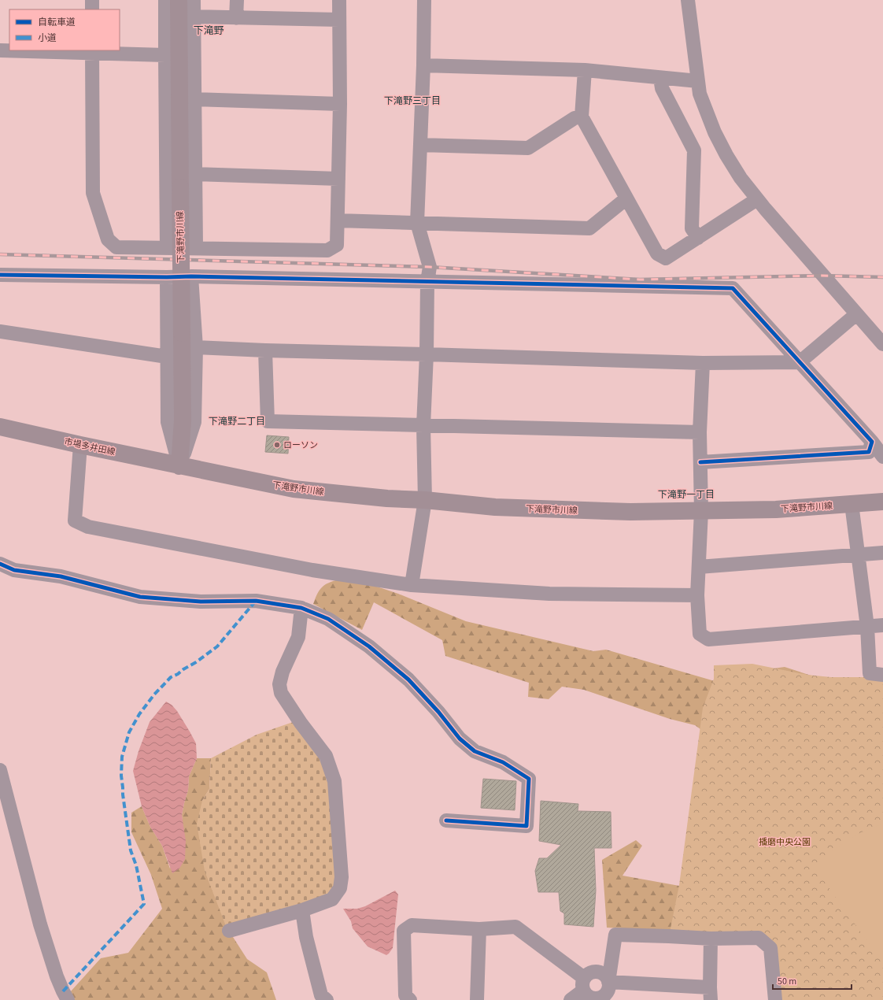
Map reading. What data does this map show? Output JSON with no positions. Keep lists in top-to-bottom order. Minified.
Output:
{"streets":{"main road":["下滝野市川線","市場多井田線"]},"crossings":[["下滝野市川線","市場多井田線"]],"districts":["下滝野","下滝野三丁目","下滝野二丁目","下滝野一丁目"],"parks":["播磨中央公園"],"places":["ローソン"],"legend":["自転車道","小道"],"scale_bar":"50 m"}
